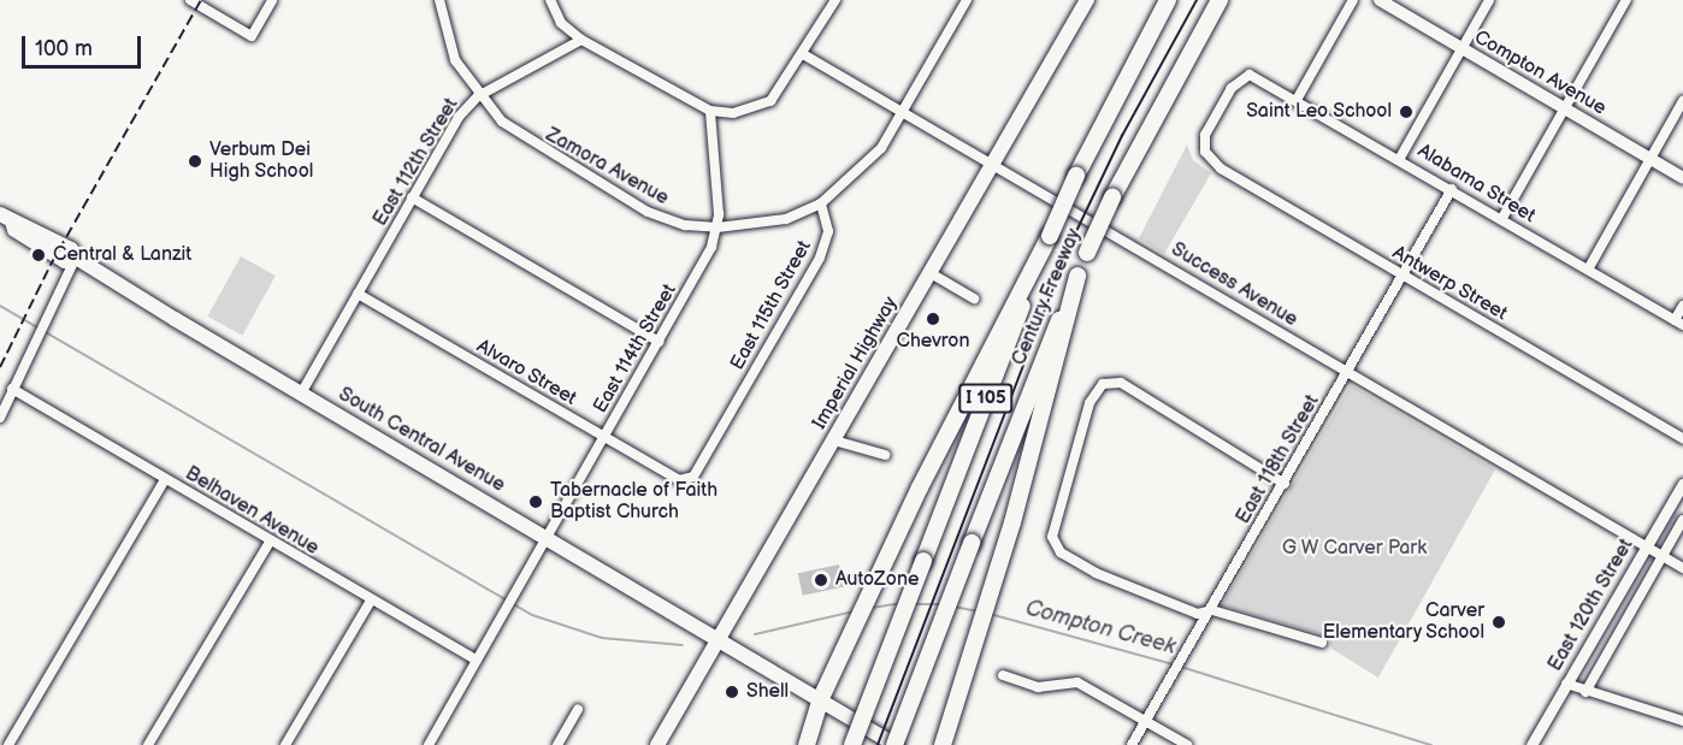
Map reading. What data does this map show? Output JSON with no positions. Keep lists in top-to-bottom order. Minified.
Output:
{"streets":{"highway":["Century Freeway","I 105"],"main road":["Compton Avenue","Imperial Highway","South Central Avenue"],"street":["East 112th Street","Zamora Avenue","Alabama Street","Antwerp Street","Success Avenue","East 115th Street","East 114th Street","Alvaro Street","East 118th Street","Belhaven Avenue","East 120th Street"]},"crossings":[["East 112th Street","Zamora Avenue"],["East 112th Street","Alvaro Street"],["East 112th Street","South Central Avenue"],["Zamora Avenue","East 115th Street"],["Zamora Avenue","East 114th Street"],["Alabama Street","Antwerp Street"],["Alabama Street","East 118th Street"],["Antwerp Street","East 118th Street"],["Success Avenue","Imperial Highway"],["Success Avenue","East 118th Street"],["Success Avenue","East 120th Street"],["Century Freeway","South Central Avenue"],["East 115th Street","Alvaro Street"],["East 114th Street","Alvaro Street"],["East 114th Street","South Central Avenue"],["East 114th Street","Belhaven Avenue"],["Imperial Highway","South Central Avenue"]],"water":["Compton Creek"],"parks":["G W Carver Park"],"places":["Saint Leo School","Verbum Dei High School","Central & Lanzit","Chevron","Tabernacle of Faith Baptist Church","AutoZone","Carver Elementary School","Shell"],"scale_bar":"100 m"}
